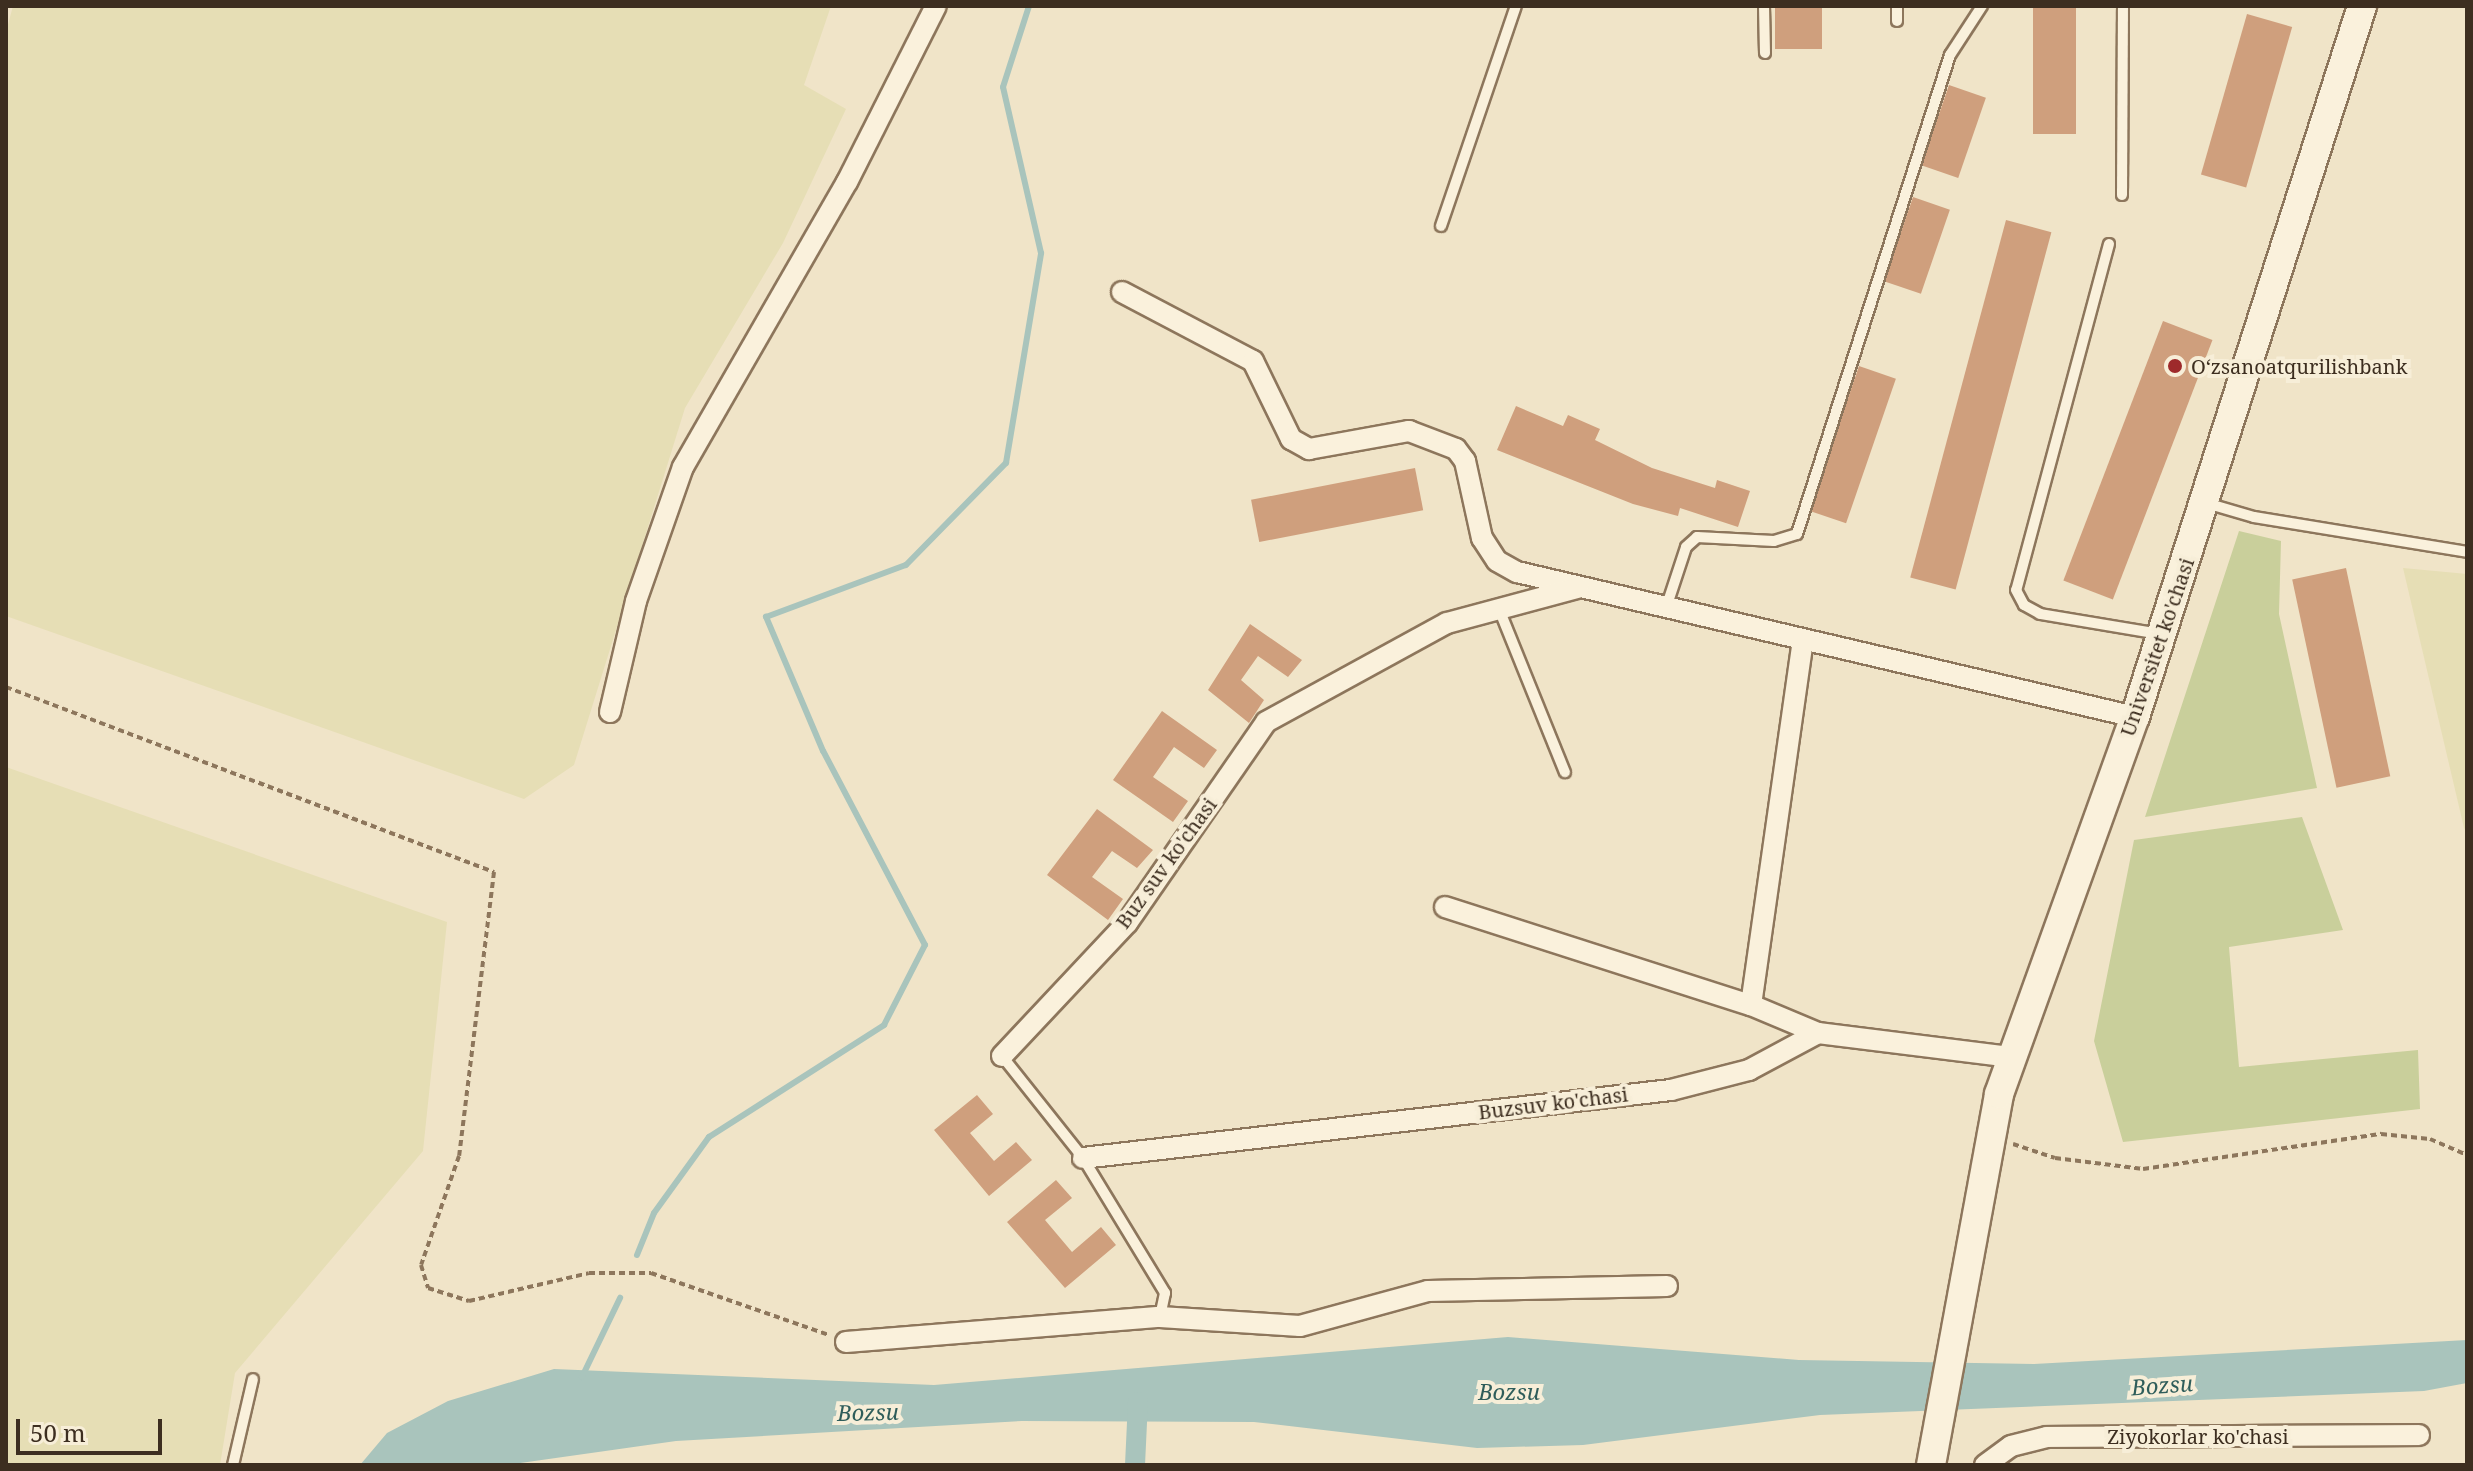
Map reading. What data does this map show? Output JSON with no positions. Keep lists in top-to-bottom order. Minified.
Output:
{"streets":{"main road":["Universitet ko'chasi"],"street":["Buz suv ko'chasi","Buzsuv ko'chasi","Ziyokorlar ko'chasi"]},"crossings":[["Buz suv ko'chasi","Buzsuv ko'chasi"]],"water":["Bozsu"],"places":["Oʻzsanoatqurilishbank"],"scale_bar":"50 m"}
